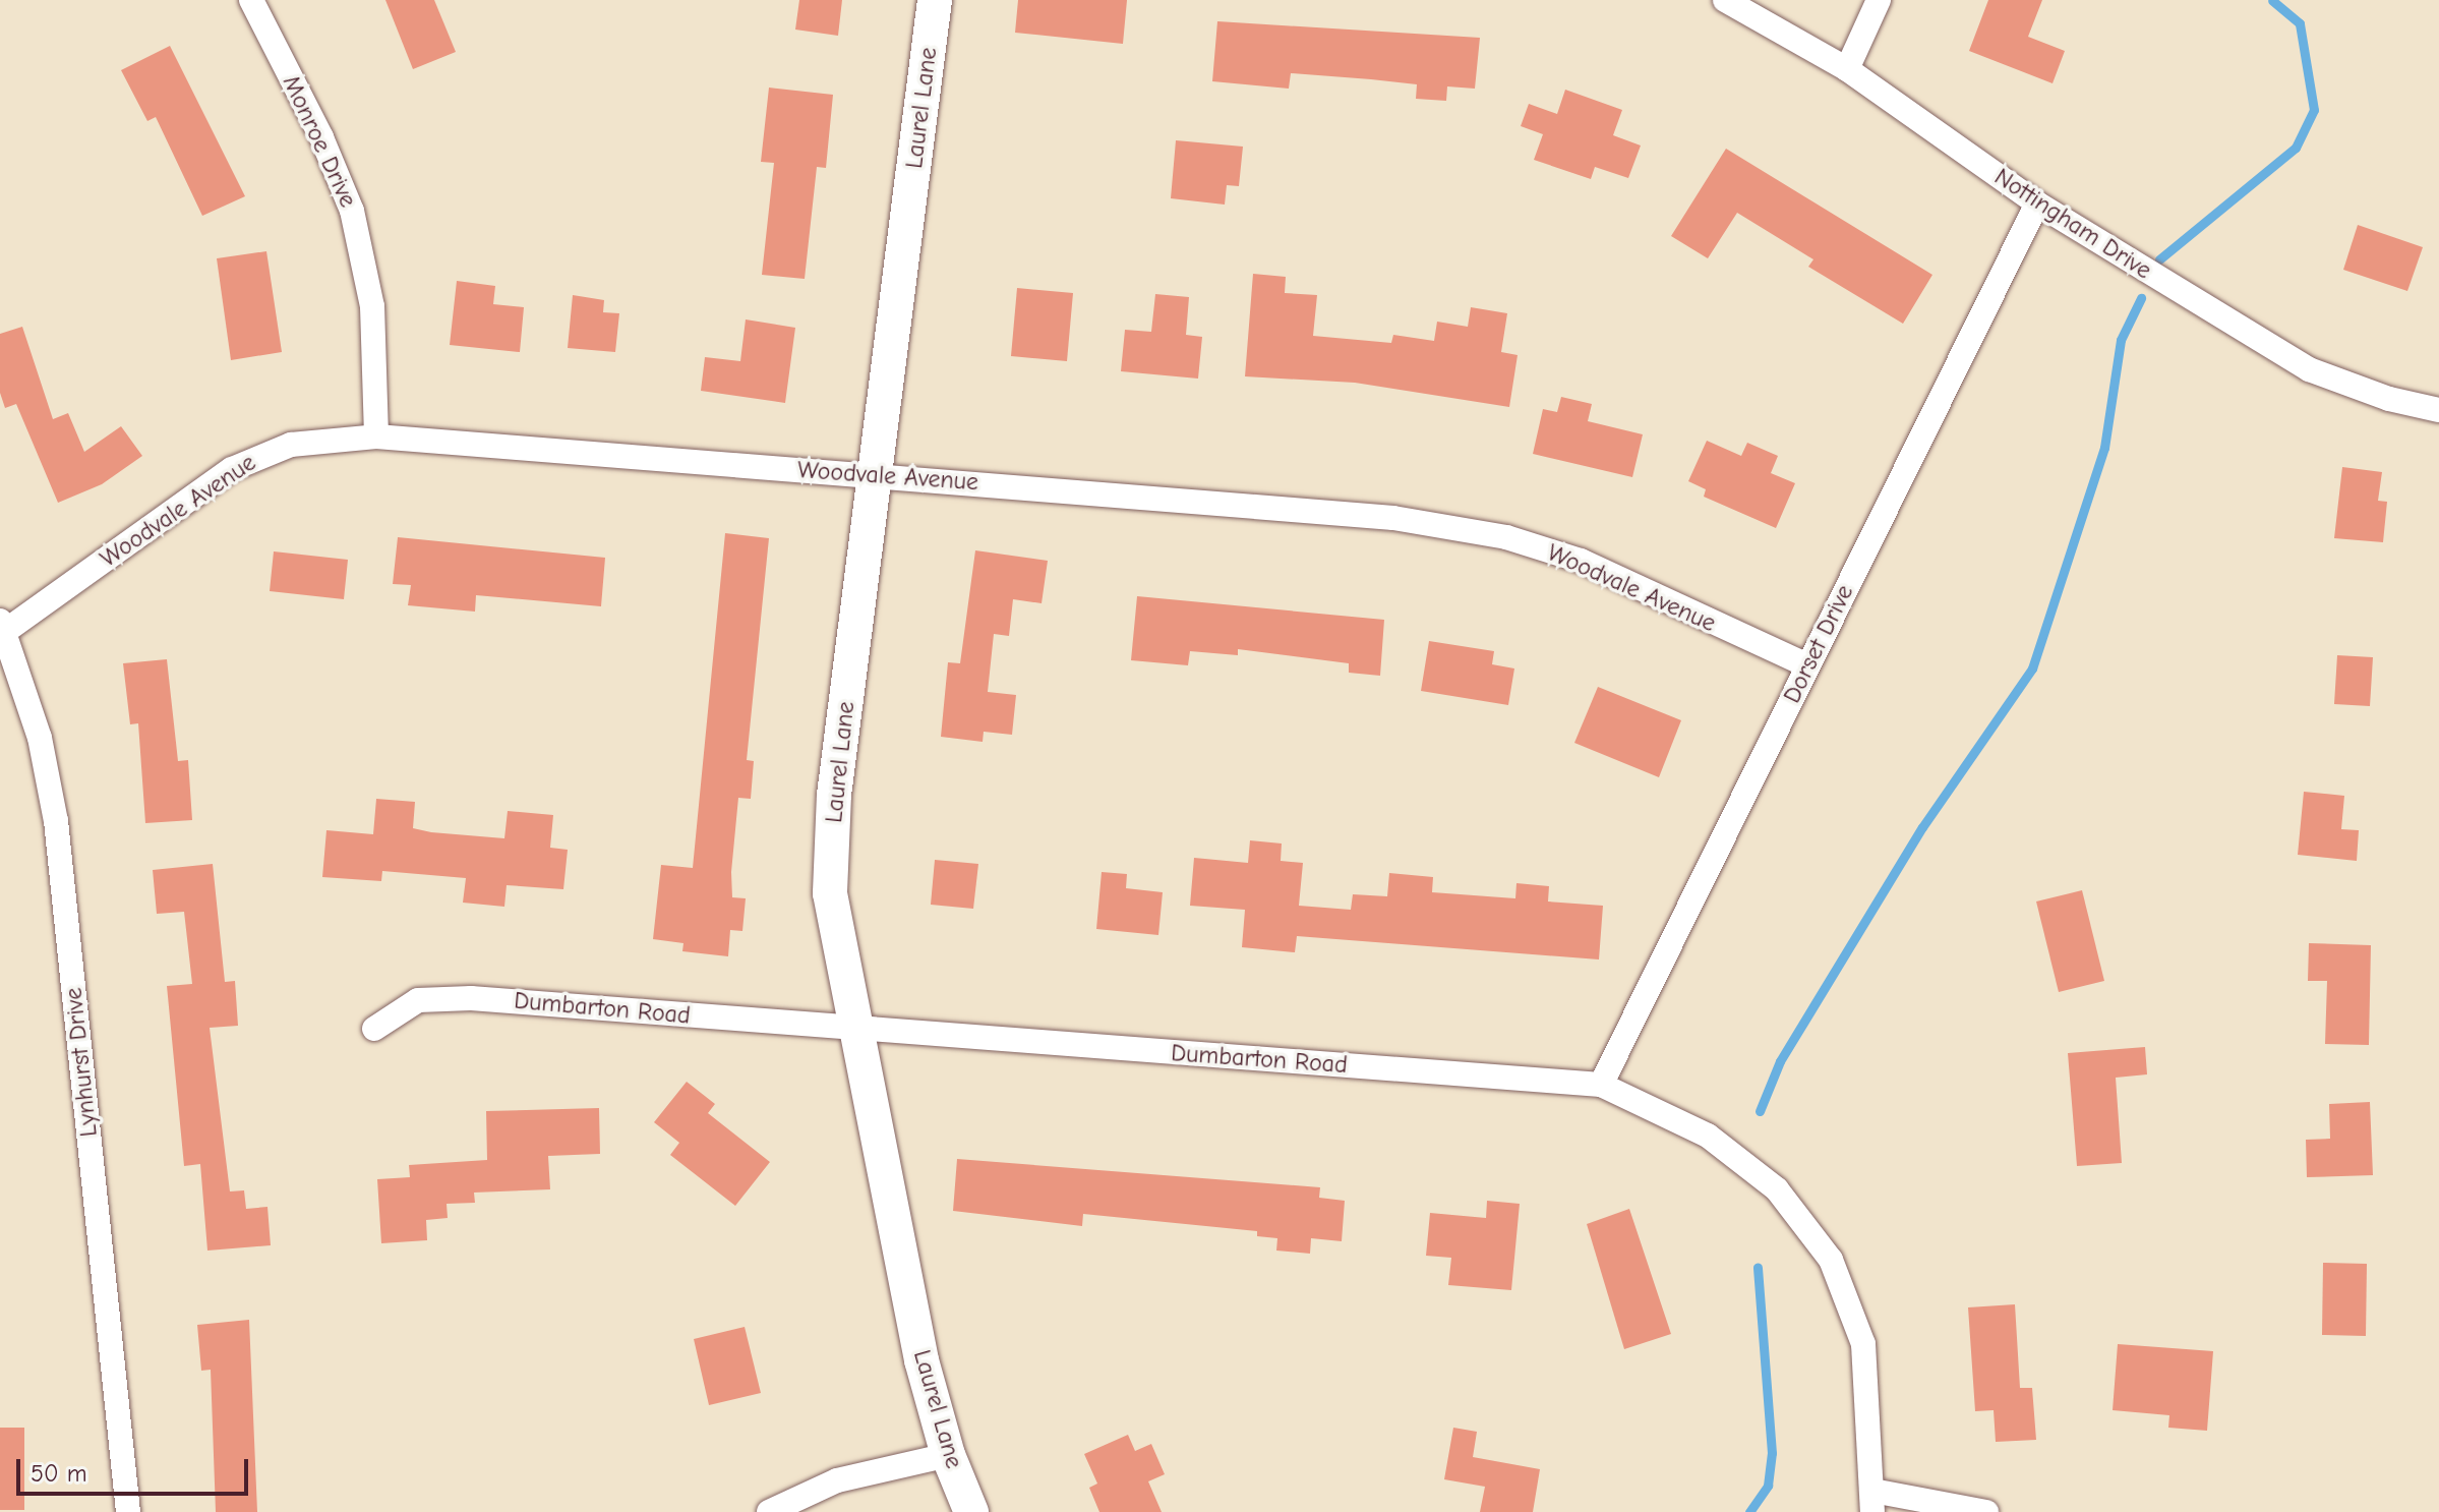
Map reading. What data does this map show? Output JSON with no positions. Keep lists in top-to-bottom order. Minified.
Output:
{"streets":{"street":["Laurel Lane","Monroe Drive","Nottingham Drive","Woodvale Avenue","Dorset Drive","Dumbarton Road","Lynhurst Drive"]},"crossings":[["Laurel Lane","Woodvale Avenue"],["Laurel Lane","Dumbarton Road"],["Monroe Drive","Woodvale Avenue"],["Nottingham Drive","Dorset Drive"],["Woodvale Avenue","Dorset Drive"],["Woodvale Avenue","Lynhurst Drive"],["Dorset Drive","Dumbarton Road"]],"scale_bar":"50 m"}
